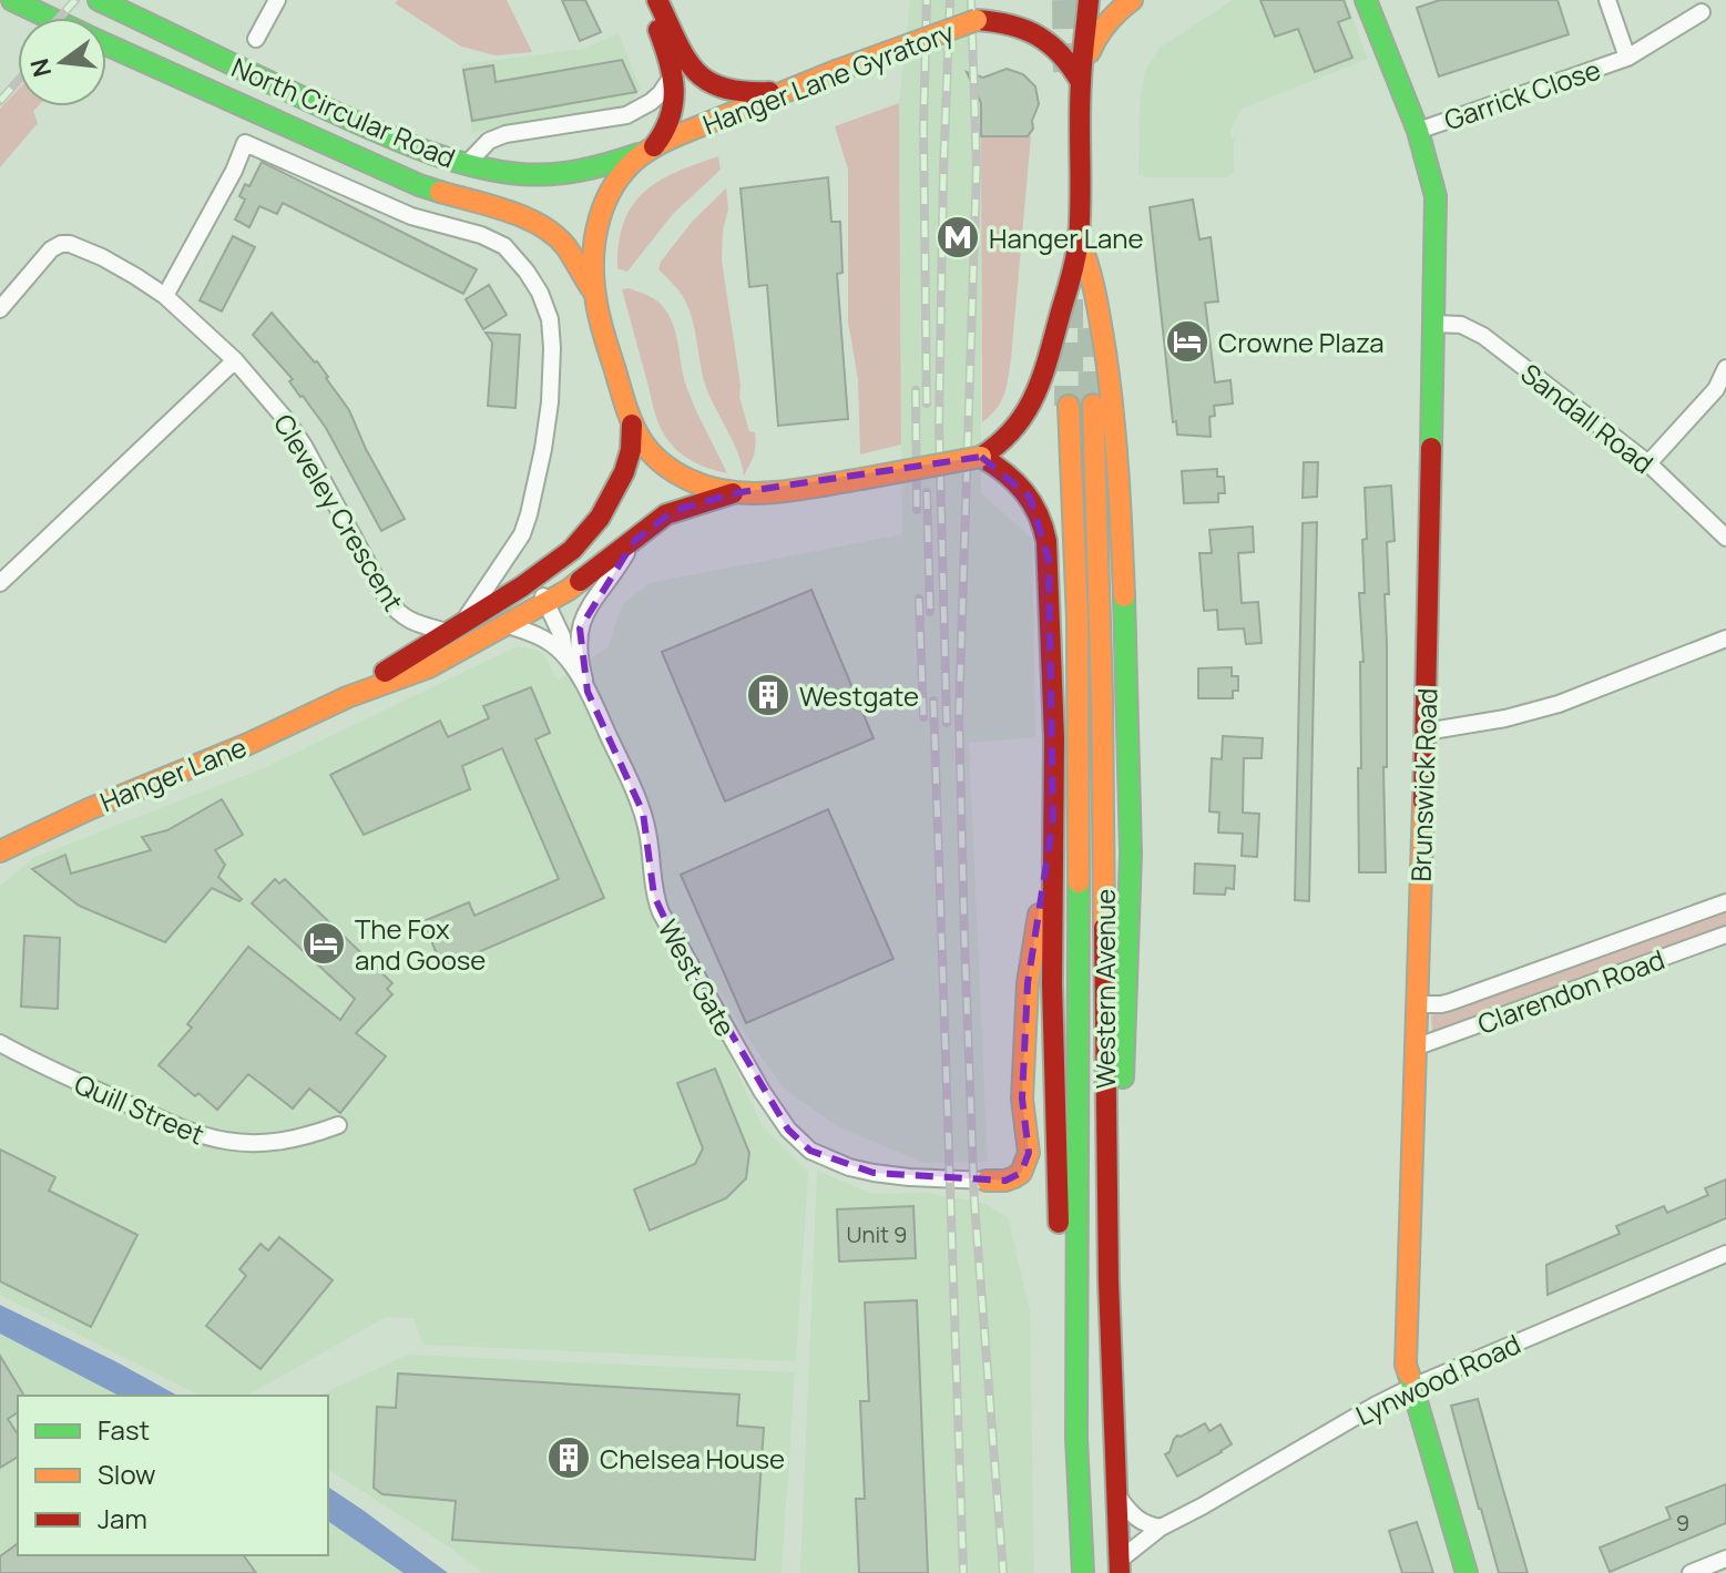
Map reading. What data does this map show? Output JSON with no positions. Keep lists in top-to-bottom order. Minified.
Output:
{"streets":{"main road":["Hanger Lane Gyratory","North Circular Road","Hanger Lane","Brunswick Road","Western Avenue"],"street":["Garrick Close","Sandall Road","Cleveley Crescent","West Gate","Clarendon Road","Quill Street","Lynwood Road"]},"crossings":[["Hanger Lane Gyratory","North Circular Road"],["Hanger Lane Gyratory","Hanger Lane"],["Garrick Close","Brunswick Road"],["Sandall Road","Brunswick Road"],["Cleveley Crescent","Hanger Lane"],["Hanger Lane","West Gate"],["Brunswick Road","Clarendon Road"],["Brunswick Road","Lynwood Road"],["Western Avenue","Lynwood Road"]],"places":{"metro station":["Hanger Lane"],"hotel":["Crowne Plaza","The Fox and Goose"],"building":["Westgate","Chelsea House"]},"house_numbers":["Unit 9","9"],"legend":["Fast","Slow","Jam"],"north":"left"}
